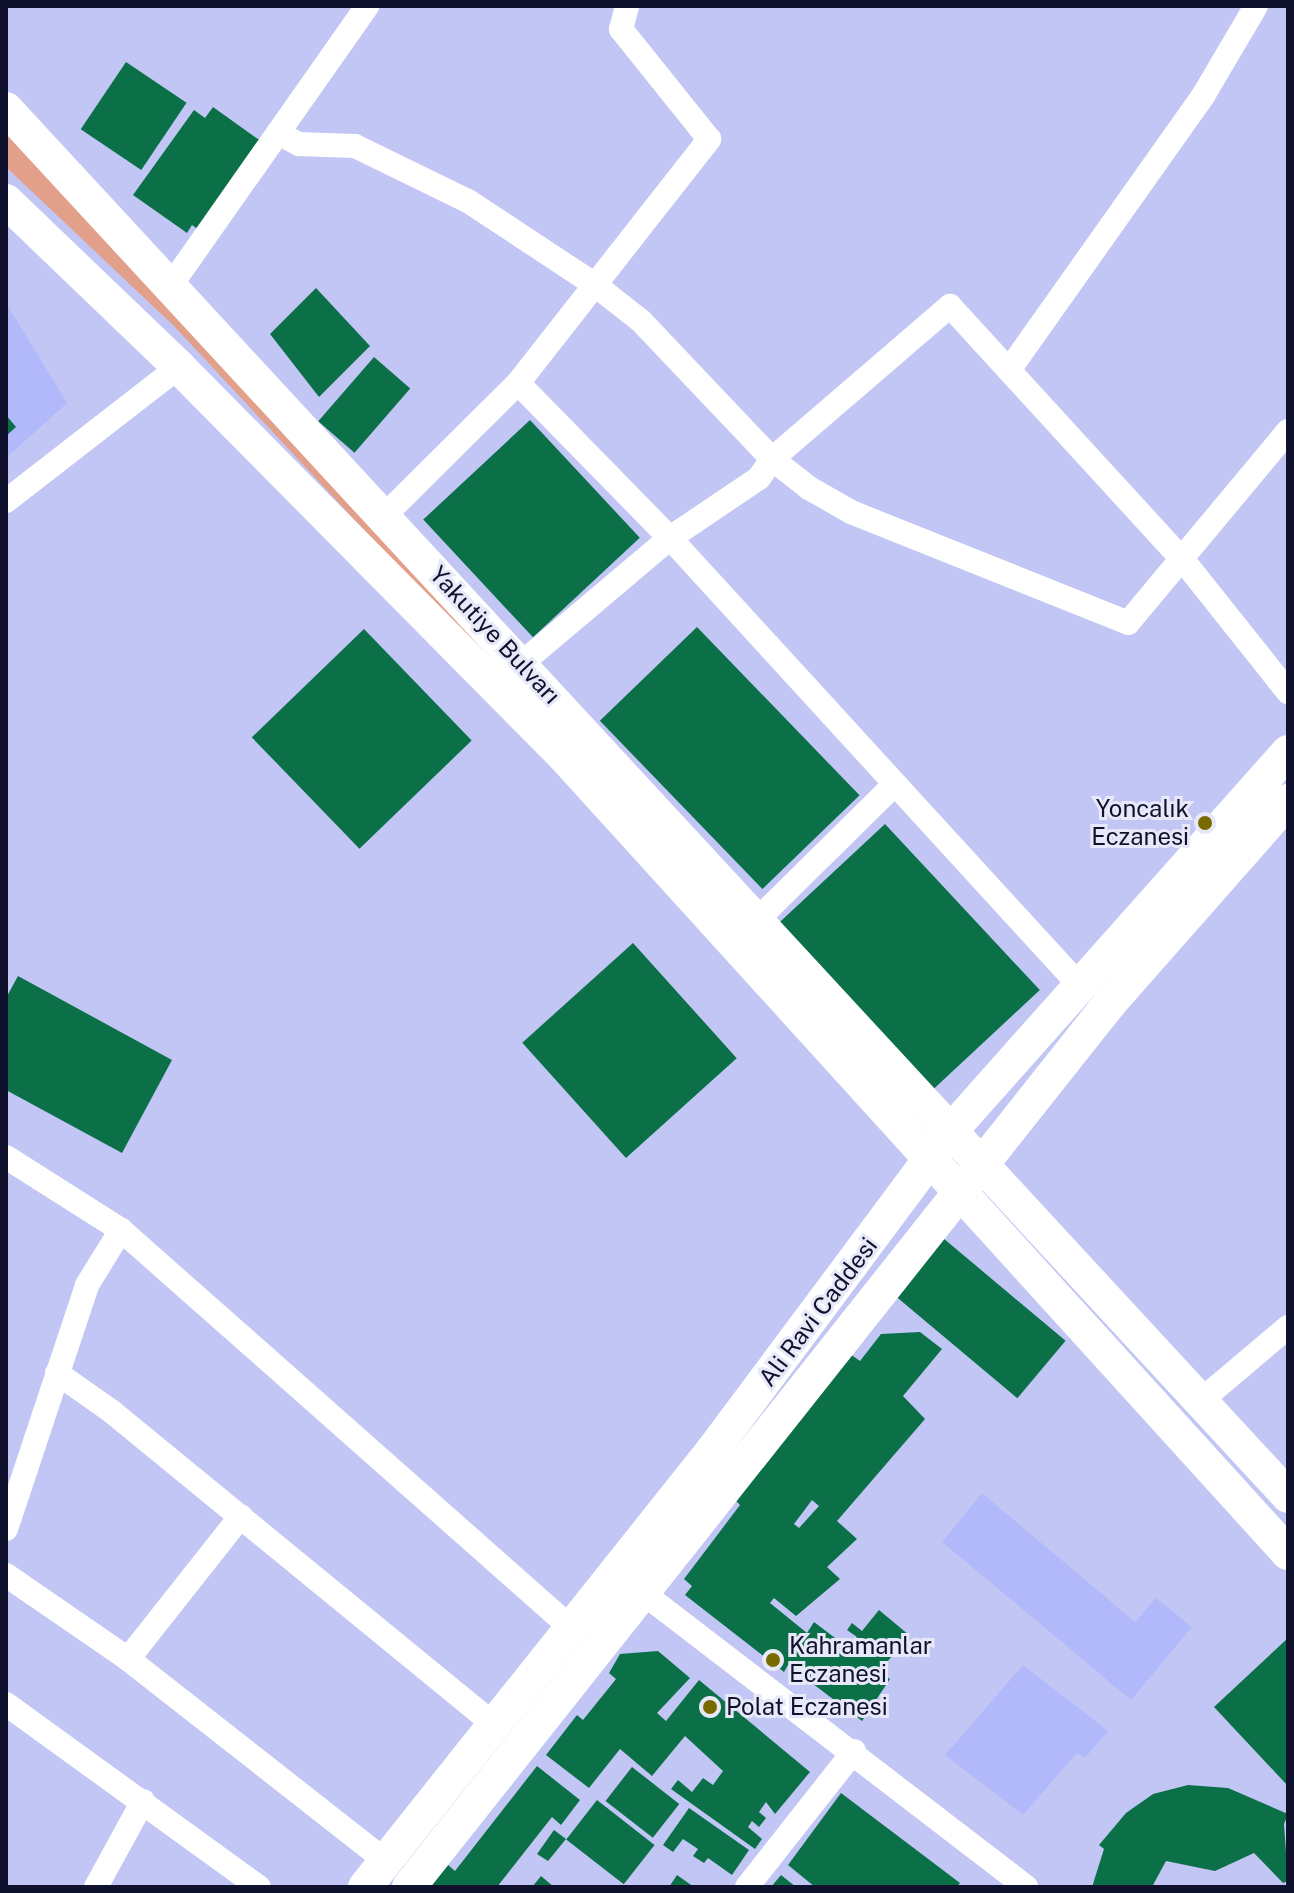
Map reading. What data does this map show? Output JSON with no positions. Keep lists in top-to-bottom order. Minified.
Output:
{"streets":{"main road":["Yakutiye Bulvarı","Ali Ravi Caddesi"]},"crossings":[["Yakutiye Bulvarı","Ali Ravi Caddesi"]],"places":["Yoncalık Eczanesi","Kahramanlar Eczanesi","Polat Eczanesi"]}
